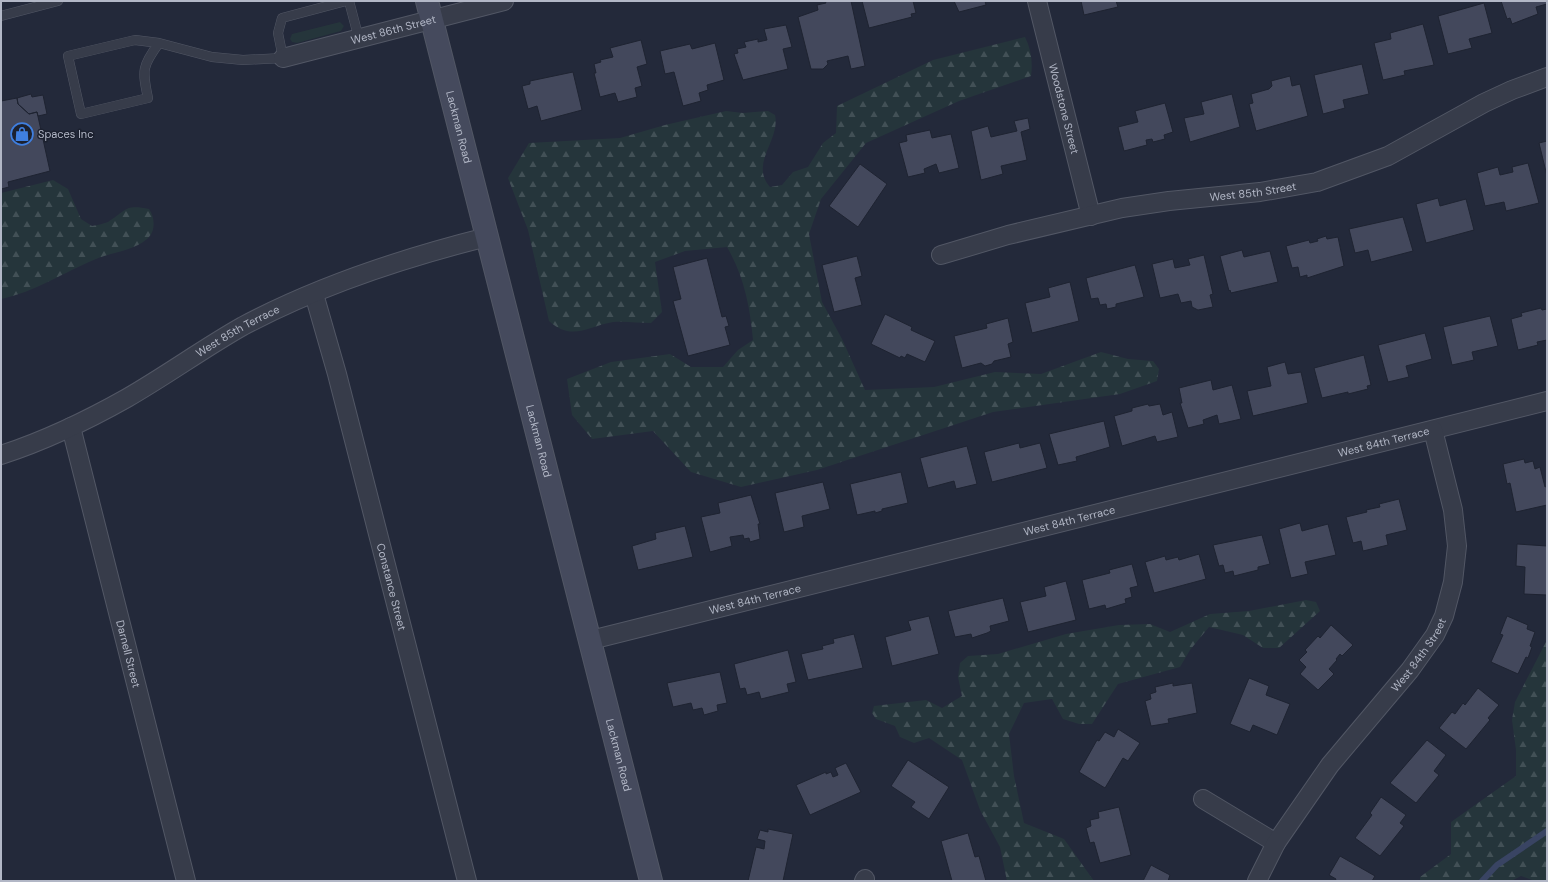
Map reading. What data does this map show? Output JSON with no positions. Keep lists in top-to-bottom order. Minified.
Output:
{"streets":{"main road":["Lackman Road"],"street":["West 86th Street","Woodstone Street","West 85th Street","West 85th Terrace","West 84th Terrace","Constance Street","Darnell Street","West 84th Street"]},"crossings":[["West 86th Street","Lackman Road"],["Woodstone Street","West 85th Street"],["Lackman Road","West 85th Terrace"],["Lackman Road","West 84th Terrace"],["West 85th Terrace","Constance Street"],["West 85th Terrace","Darnell Street"],["West 84th Terrace","West 84th Street"]],"places":{"shop":["Spaces Inc"]}}
